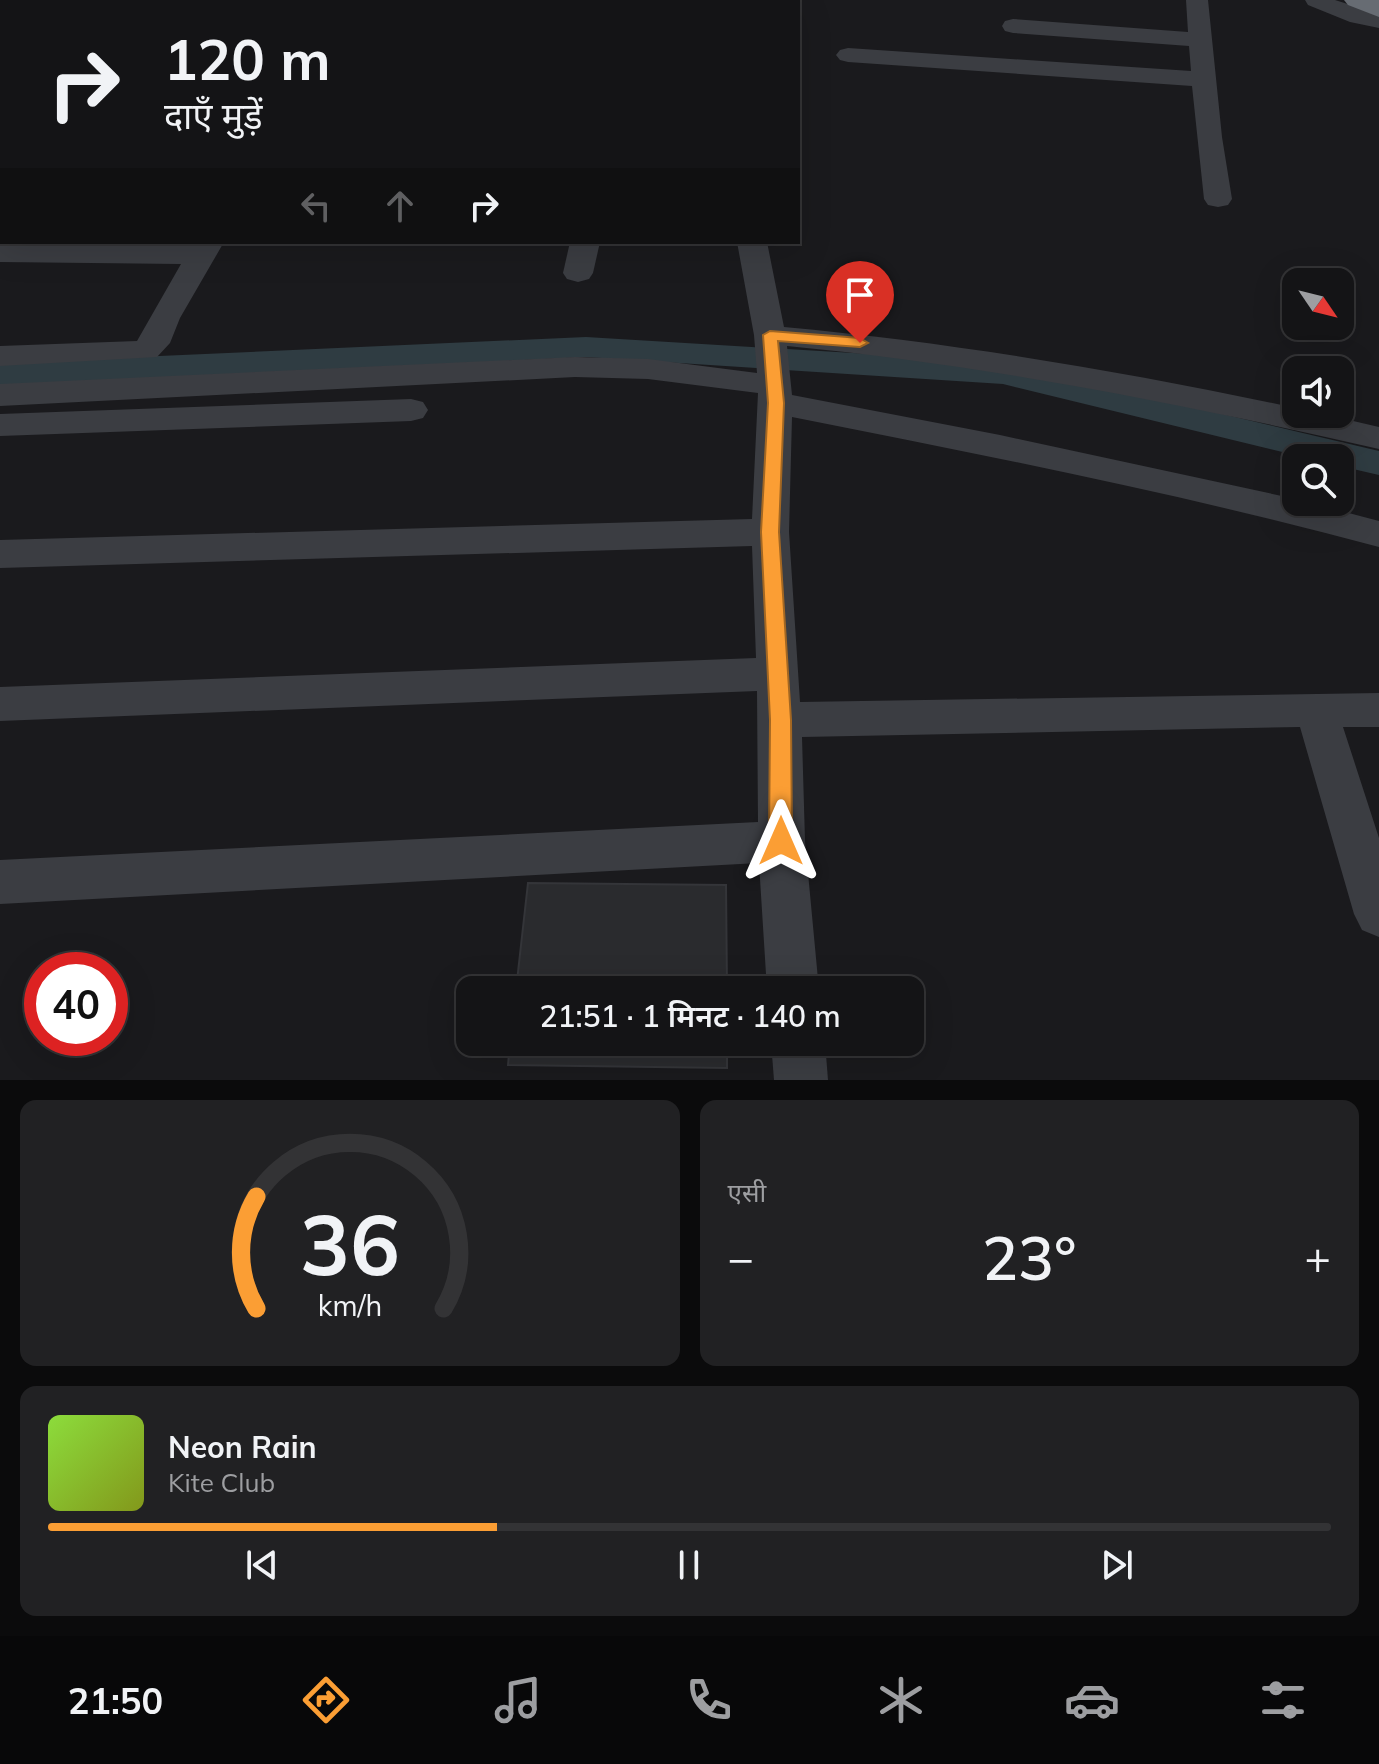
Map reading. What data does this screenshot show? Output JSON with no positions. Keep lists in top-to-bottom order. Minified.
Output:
{"north":"bottom right","page":{"turn":["120 m","दाएँ मुड़ें"],"limit":"40","trip":"21:51 · 1 मिनट · 140 m","tile":"एसी","heat":["−","23°","+"],"song":["Neon Rain","Kite Club"],"tabs":"21:50","gauge":["36","km/h"]}}
